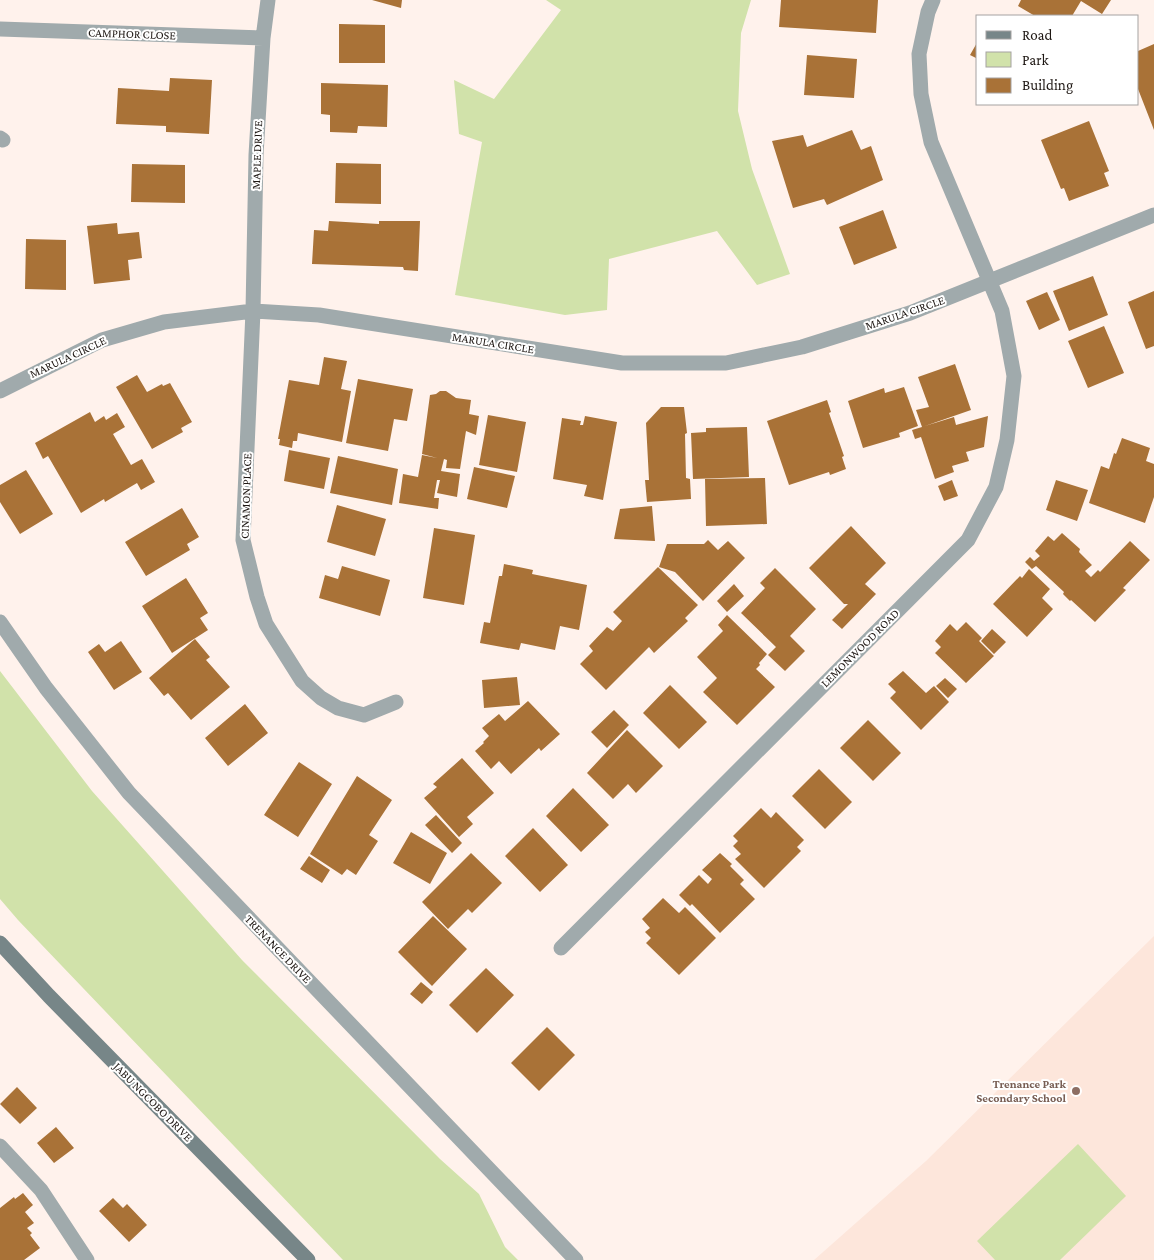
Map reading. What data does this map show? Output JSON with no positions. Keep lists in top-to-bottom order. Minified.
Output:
{"streets":{"main road":["JABU NGCOBO DRIVE"],"street":["CAMPHOR CLOSE","MAPLE DRIVE","MARULA CIRCLE","CINAMON PLACE","LEMONWOOD ROAD","TRENANCE DRIVE"]},"crossings":[["CAMPHOR CLOSE","MAPLE DRIVE"],["MAPLE DRIVE","MARULA CIRCLE"],["MAPLE DRIVE","CINAMON PLACE"],["MARULA CIRCLE","CINAMON PLACE"],["MARULA CIRCLE","LEMONWOOD ROAD"]],"places":["Trenance Park Secondary School"],"legend":["Road","Park","Building"]}
